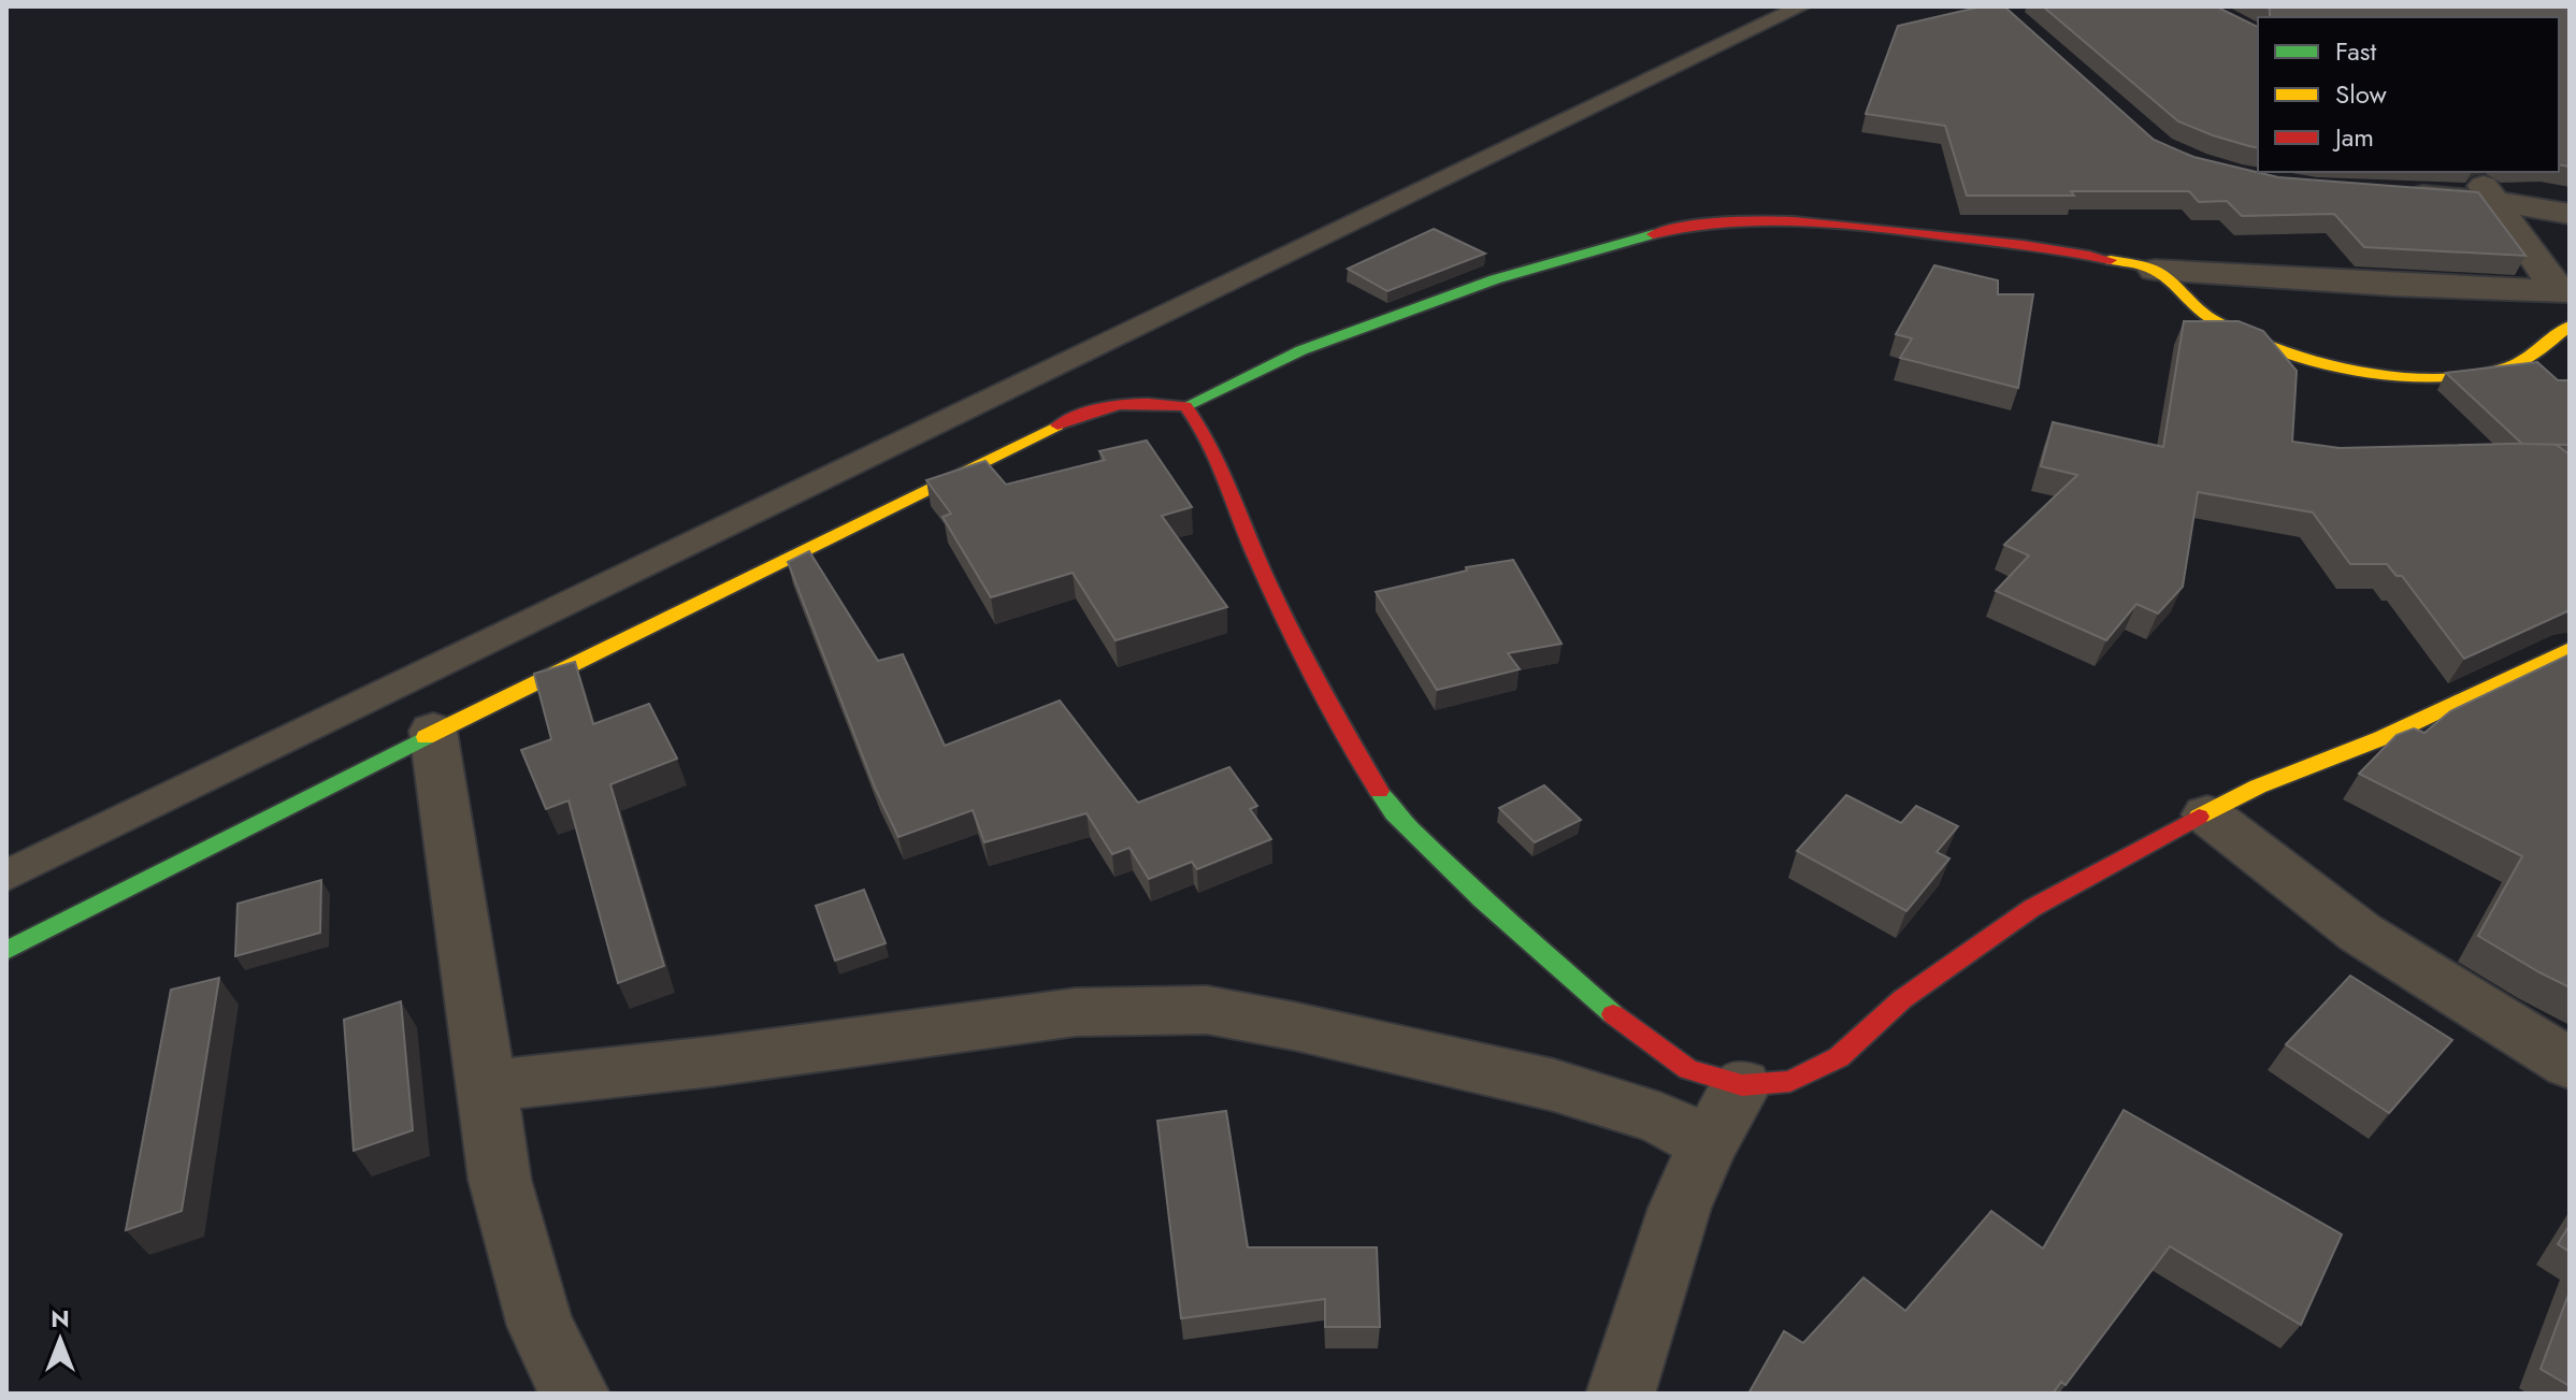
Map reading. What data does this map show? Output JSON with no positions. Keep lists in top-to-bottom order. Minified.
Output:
{"legend":["Fast","Slow","Jam"],"north":"top"}
